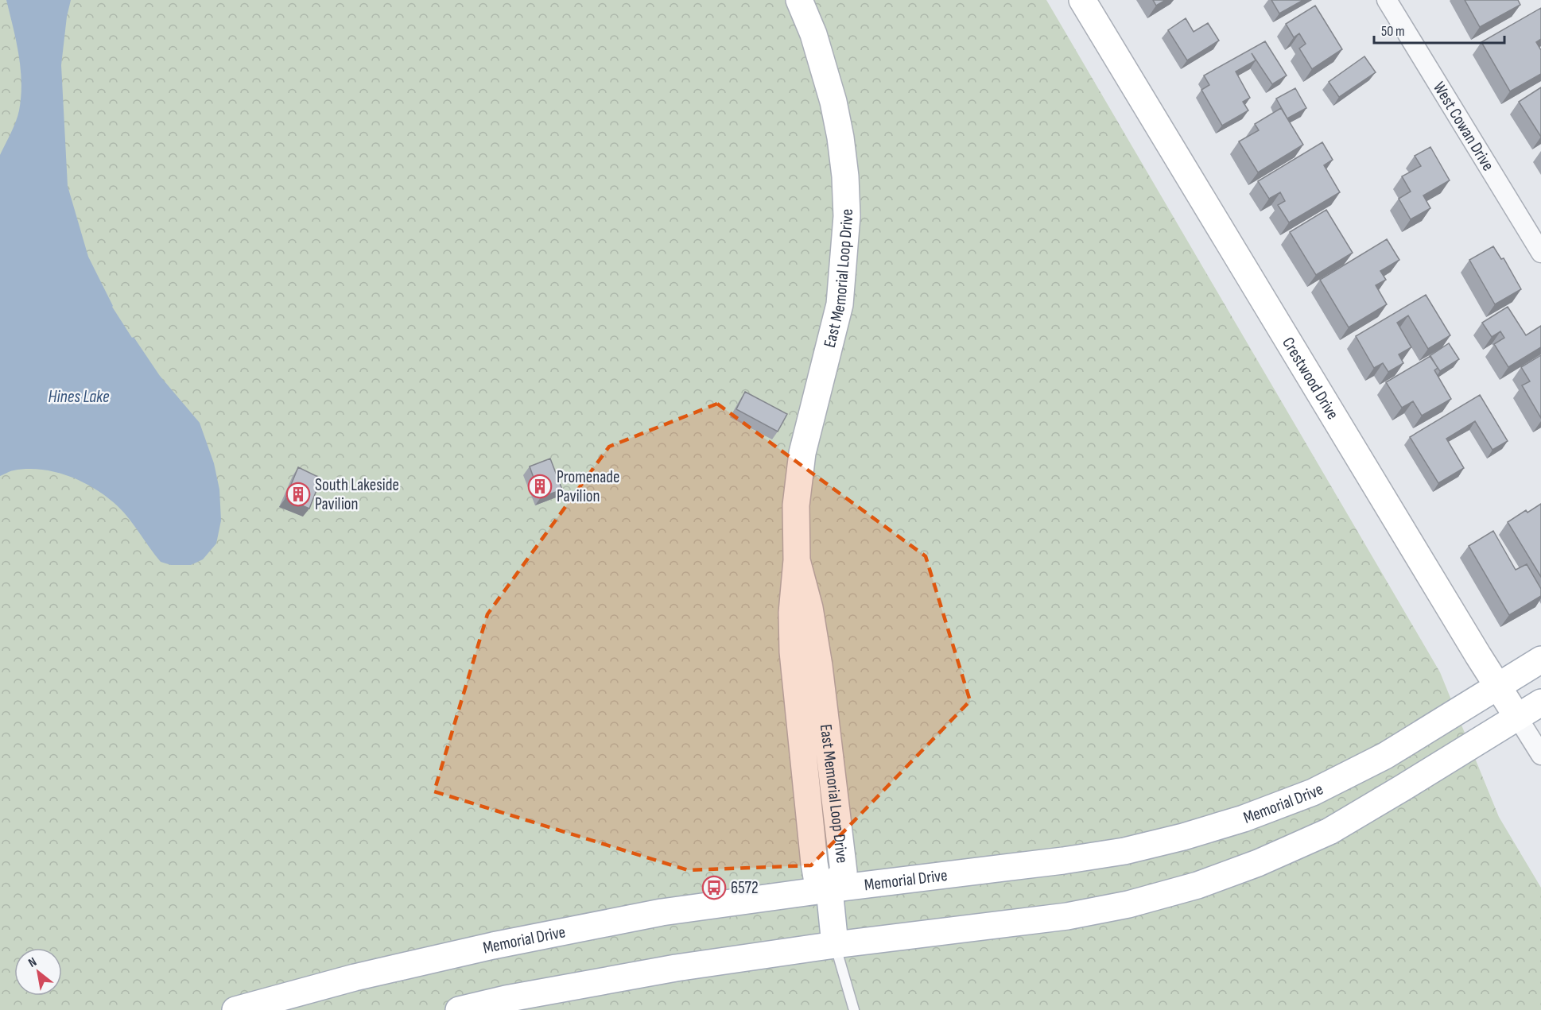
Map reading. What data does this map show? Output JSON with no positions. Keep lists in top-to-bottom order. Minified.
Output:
{"streets":{"main road":["East Memorial Loop Drive","Crestwood Drive","Memorial Drive"],"street":["West Cowan Drive"]},"crossings":[["East Memorial Loop Drive","Memorial Drive"],["Crestwood Drive","Memorial Drive"]],"water":["Hines Lake"],"places":{"building":["Promenade Pavilion","South Lakeside Pavilion"],"bus stop":["6572"]},"scale_bar":"50 m","north":"top left"}
